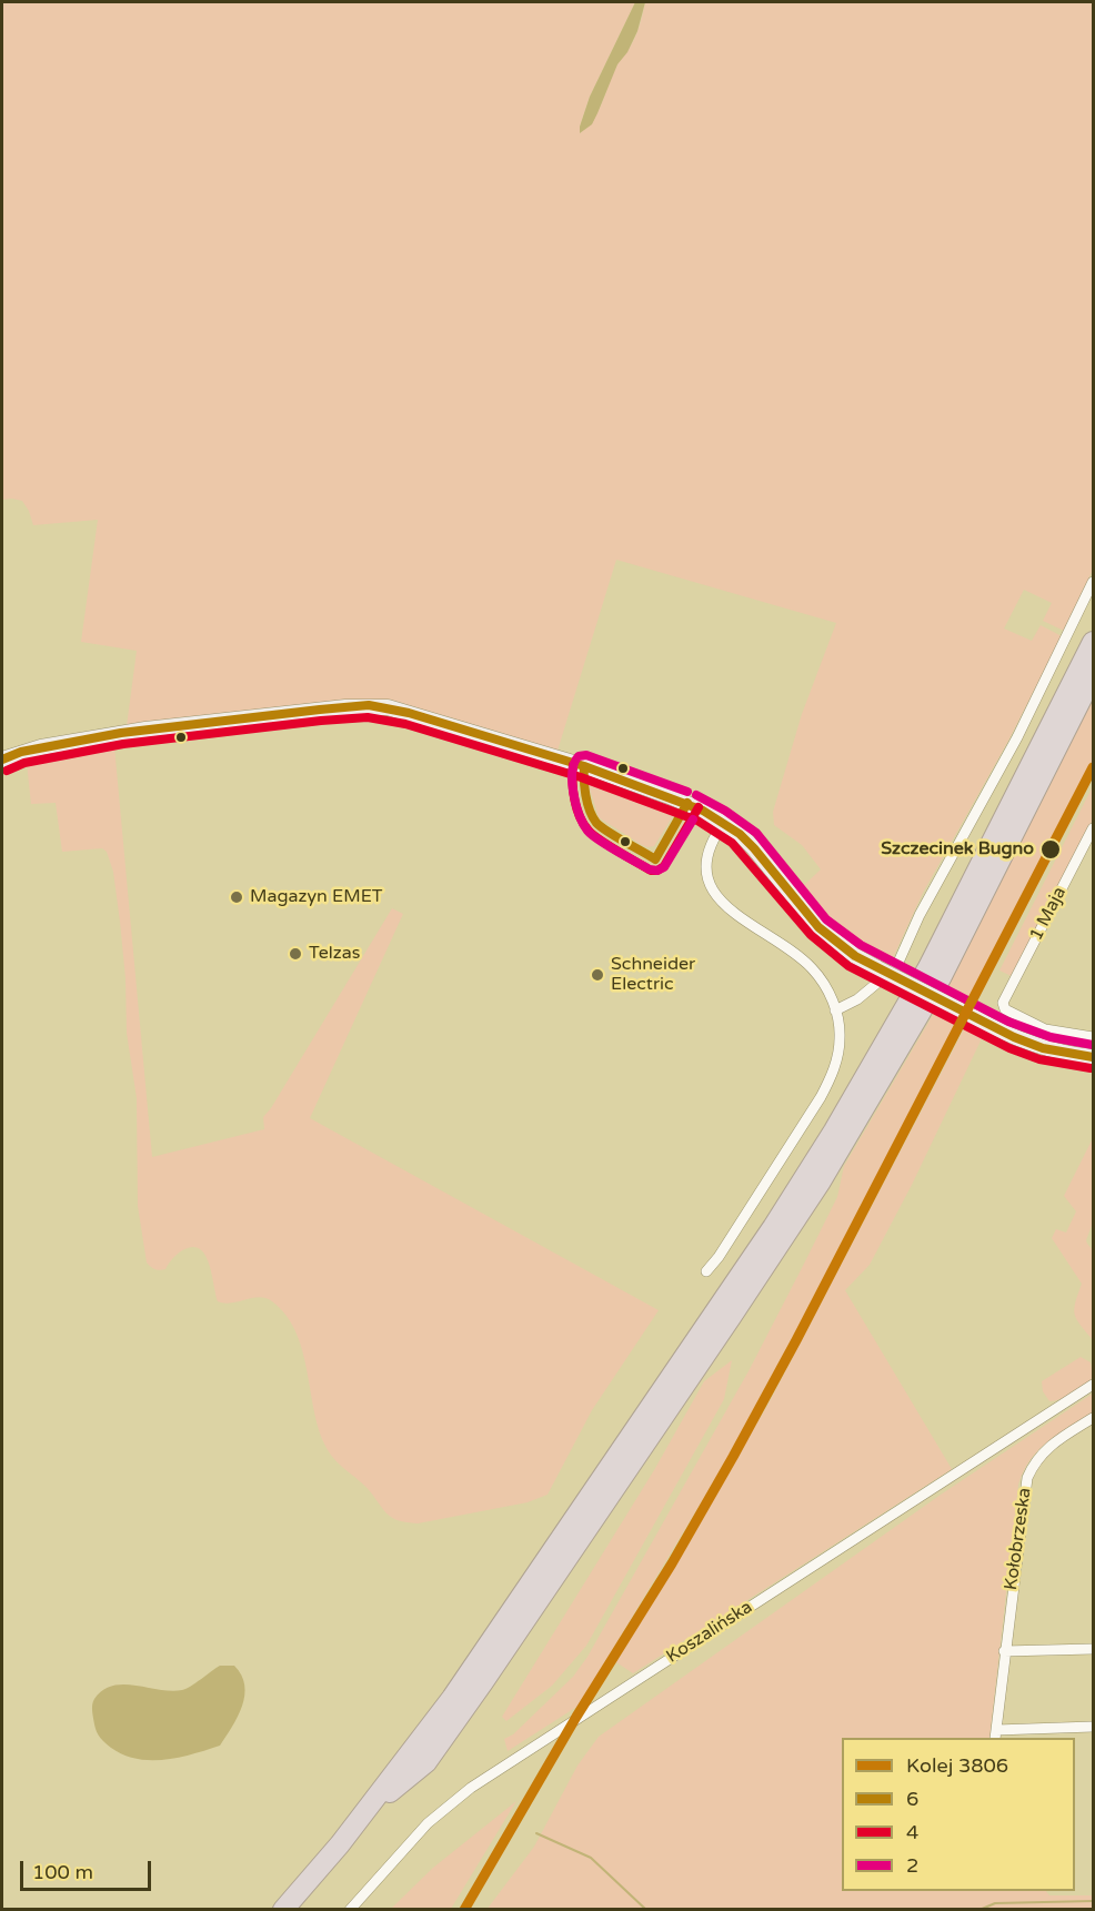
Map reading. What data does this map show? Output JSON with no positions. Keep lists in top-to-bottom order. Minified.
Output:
{"streets":{"street":["1 Maja","Kołobrzeska","Koszalińska"]},"places":["Szczecinek Bugno","Magazyn EMET","Telzas","Schneider Electric"],"lines":["transit line 6","transit line 4","transit line 2","rail line 3806"],"legend":["Kolej 3806","6","4","2"],"scale_bar":"100 m"}
